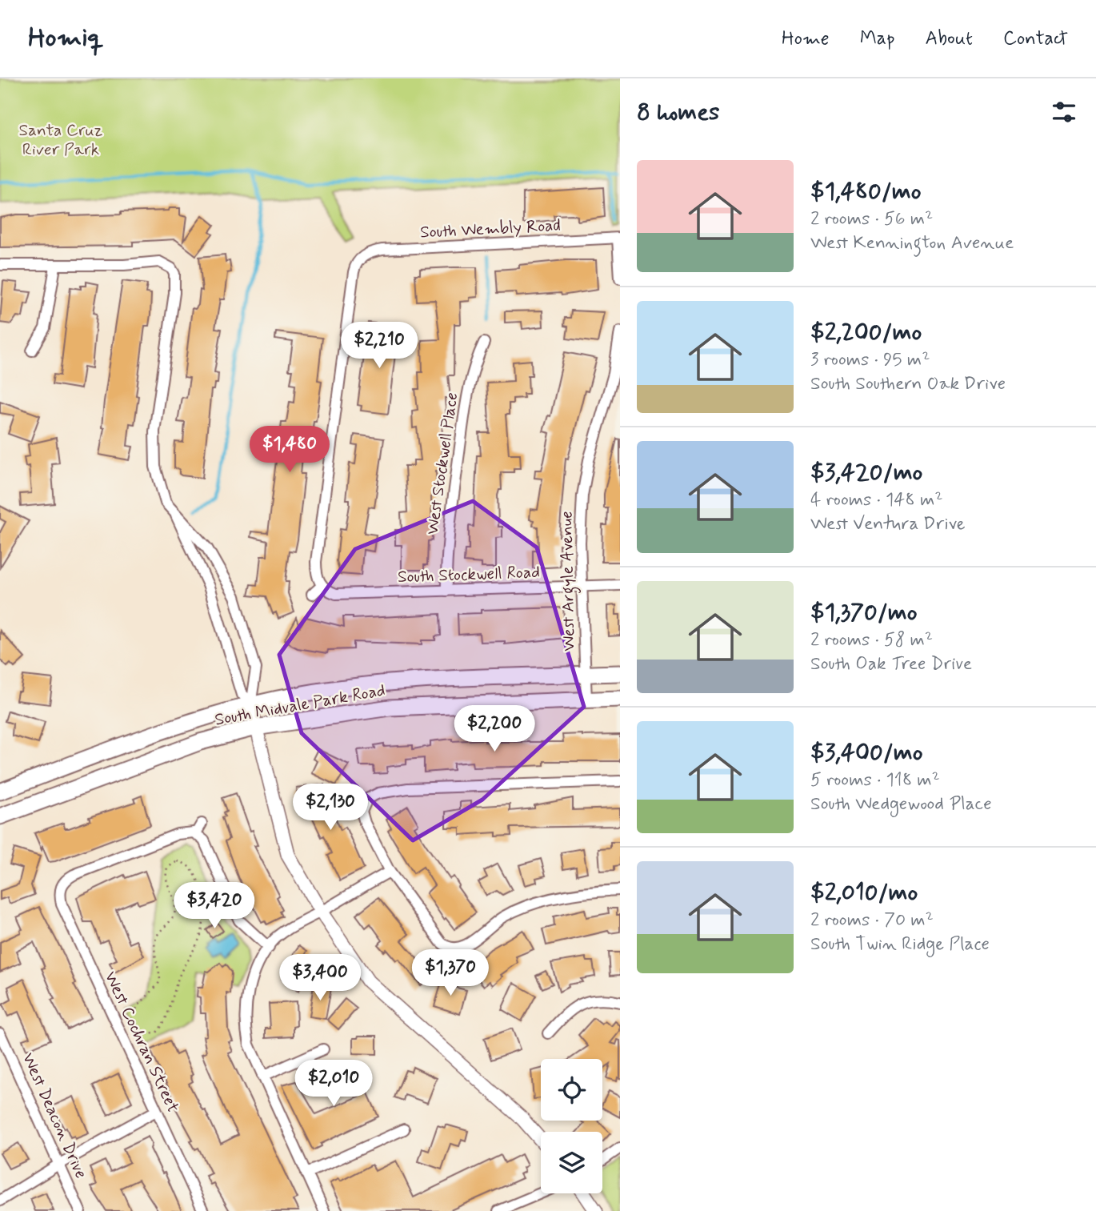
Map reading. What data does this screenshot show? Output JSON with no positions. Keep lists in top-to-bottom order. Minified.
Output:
{"streets":{"main road":["South Midvale Park Road"],"street":["South Wembly Road","West Stockwell Place","South Stockwell Road","West Argyle Avenue","West Cochran Street","West Deacon Drive"]},"crossings":[["South Wembly Road","South Stockwell Road"],["West Stockwell Place","South Stockwell Road"],["South Stockwell Road","West Argyle Avenue"],["West Argyle Avenue","South Midvale Park Road"]],"parks":["Santa Cruz River Park"],"page":{"header":"Homiq","nav":["Home","Map","About","Contact"],"heading":"8 homes","list":[{"name":"$1,480/mo","note":"2 rooms · 56 m² · West Kennington Avenue"},{"name":"$2,200/mo","note":"3 rooms · 95 m² · South Southern Oak Drive"},{"name":"$3,420/mo","note":"4 rooms · 148 m² · West Ventura Drive"},{"name":"$1,370/mo","note":"2 rooms · 58 m² · South Oak Tree Drive"},{"name":"$3,400/mo","note":"5 rooms · 118 m² · South Wedgewood Place"},{"name":"$2,010/mo","note":"2 rooms · 70 m² · South Twin Ridge Place"}],"price":["$2,210","$1,480","$2,200","$2,130","$3,420","$1,370","$3,400","$2,010"]}}
